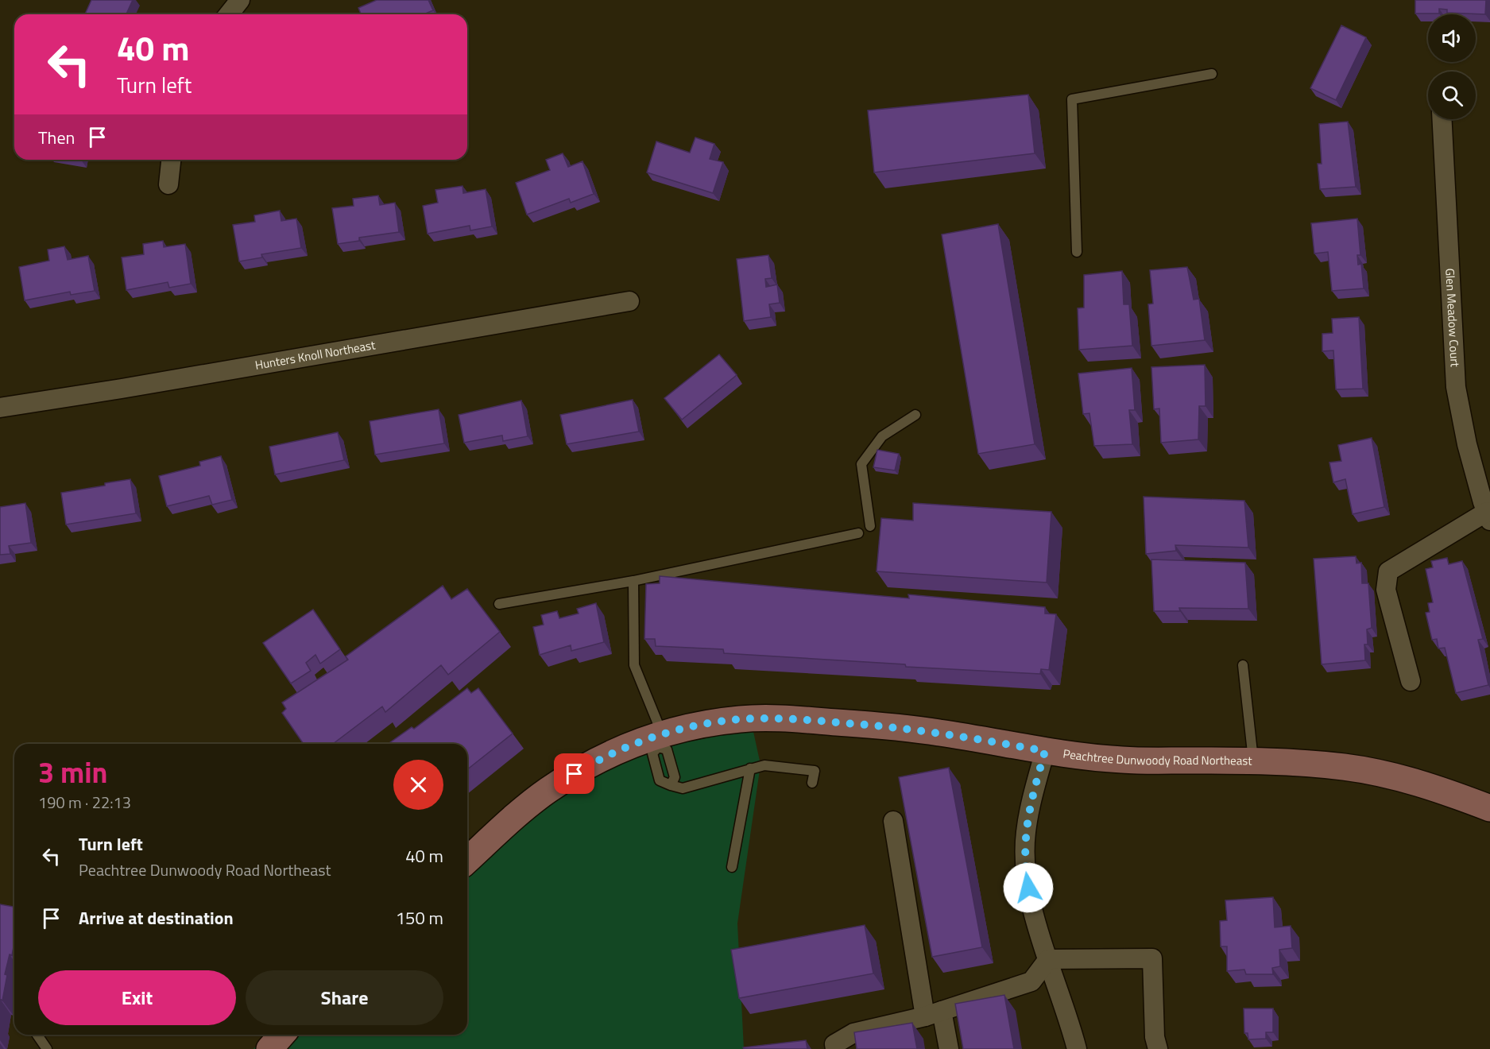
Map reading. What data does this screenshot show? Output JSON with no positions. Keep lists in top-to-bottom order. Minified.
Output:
{"streets":{"street":["Glen Meadow Court","Hunters Knoll Northeast","Peachtree Dunwoody Road Northeast"]},"page":{"turn":["40 m","Turn left"],"then":"Then","heading":["3 min","190 m · 22:13"],"list":[{"name":"Turn left","note":"Peachtree Dunwoody Road Northeast","value":"40 m"},{"name":"Arrive at destination","value":"150 m"}],"buttons":["Exit","Share"]}}
